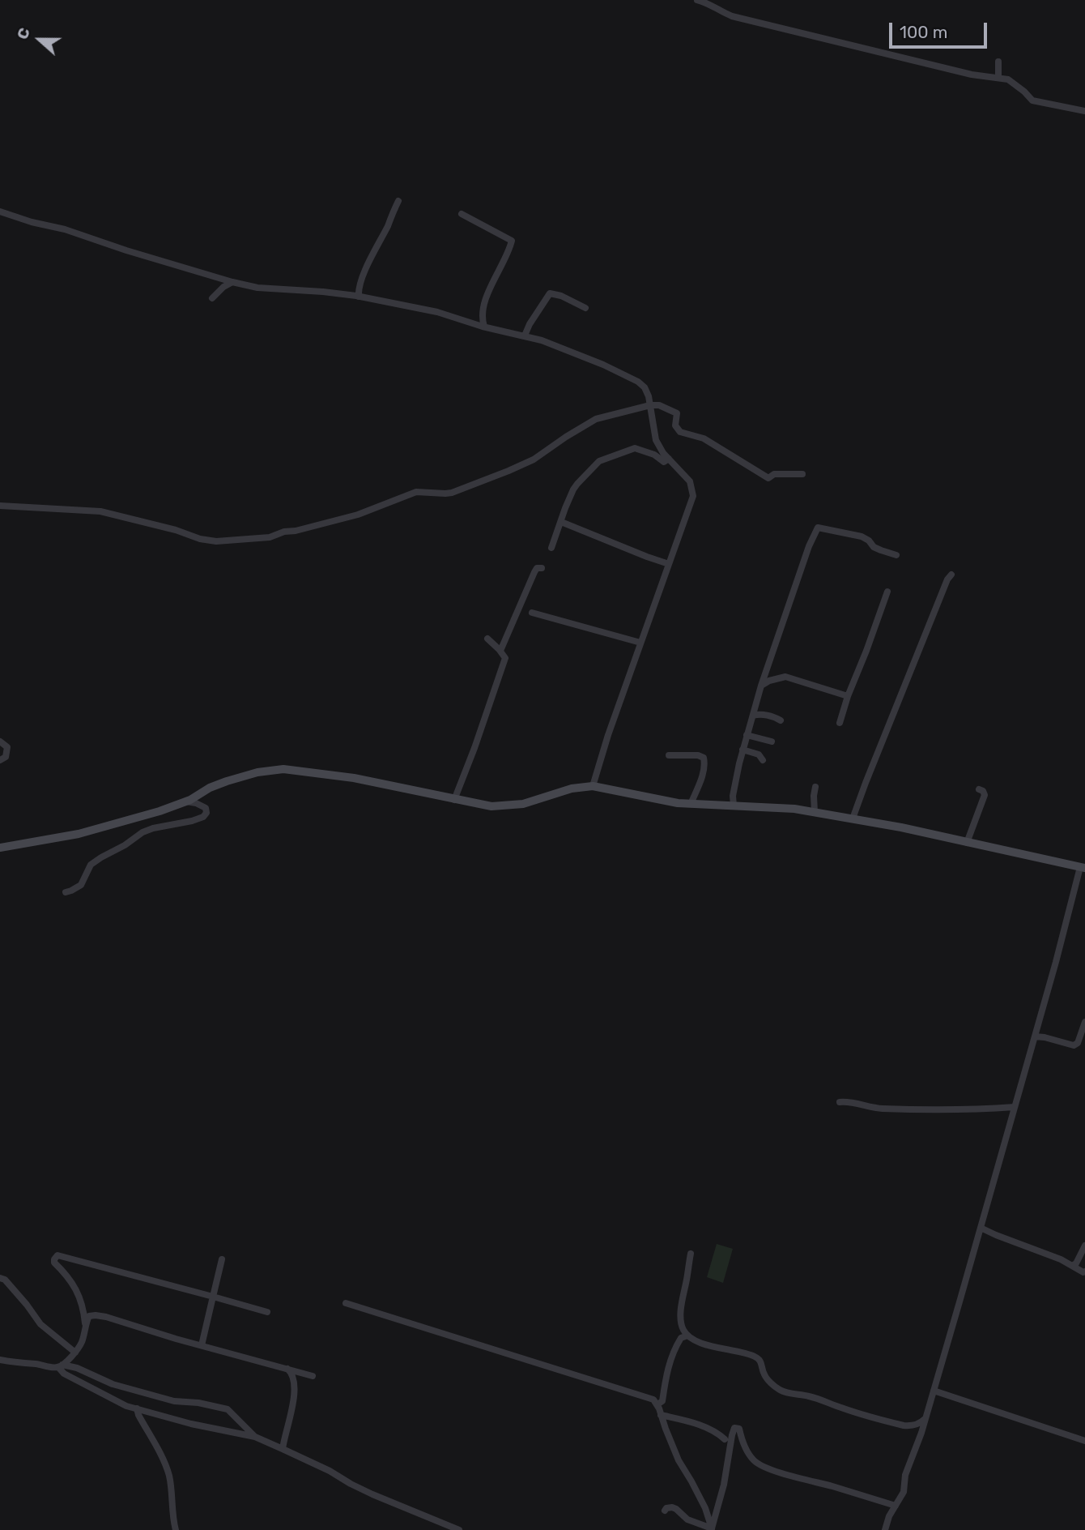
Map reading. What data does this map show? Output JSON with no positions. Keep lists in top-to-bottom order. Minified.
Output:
{"scale_bar":"100 m","north":"left"}
